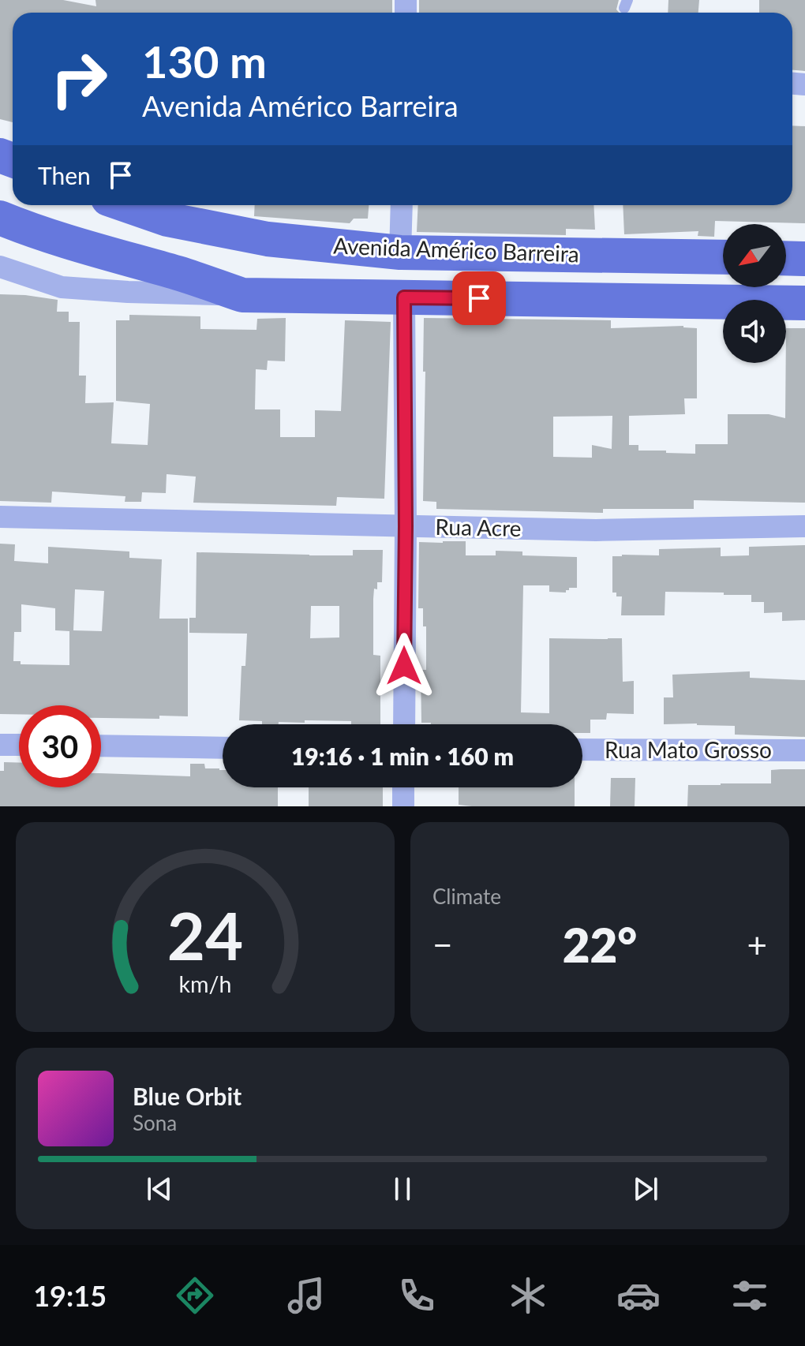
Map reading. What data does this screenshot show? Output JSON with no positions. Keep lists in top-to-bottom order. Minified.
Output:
{"streets":{"main road":["Avenida Américo Barreira"],"street":["Rua Acre","Rua Mato Grosso"]},"north":"bottom left","page":{"turn":["130 m","Avenida Américo Barreira"],"then":"Then","limit":"30","trip":"19:16 · 1 min · 160 m","tile":"Climate","heat":["−","22°","+"],"song":["Blue Orbit","Sona"],"tabs":"19:15","gauge":["24","km/h"]}}
